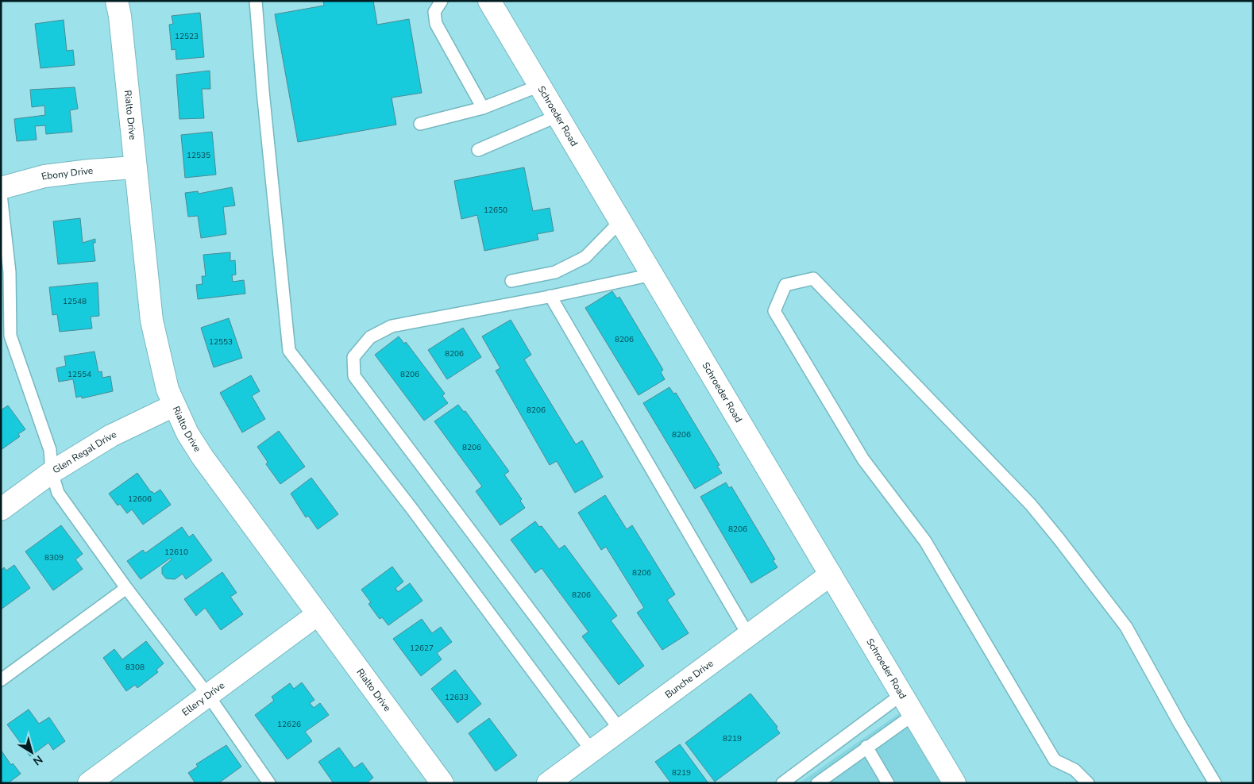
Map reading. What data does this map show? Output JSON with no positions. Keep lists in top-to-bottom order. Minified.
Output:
{"streets":{"street":["Rialto Drive","Schroeder Road","Ebony Drive","Glen Regal Drive","Bunche Drive","Ellery Drive"]},"crossings":[["Rialto Drive","Ebony Drive"],["Rialto Drive","Glen Regal Drive"],["Rialto Drive","Ellery Drive"],["Schroeder Road","Bunche Drive"]],"house_numbers":["12523","12535","12650","12548","8206","12553","8206","12554","8206","8206","8206","8206","12606","8206","12610","8309","8206","8206","12627","8308","12633","12626","8219","8219"],"north":"bottom right"}
